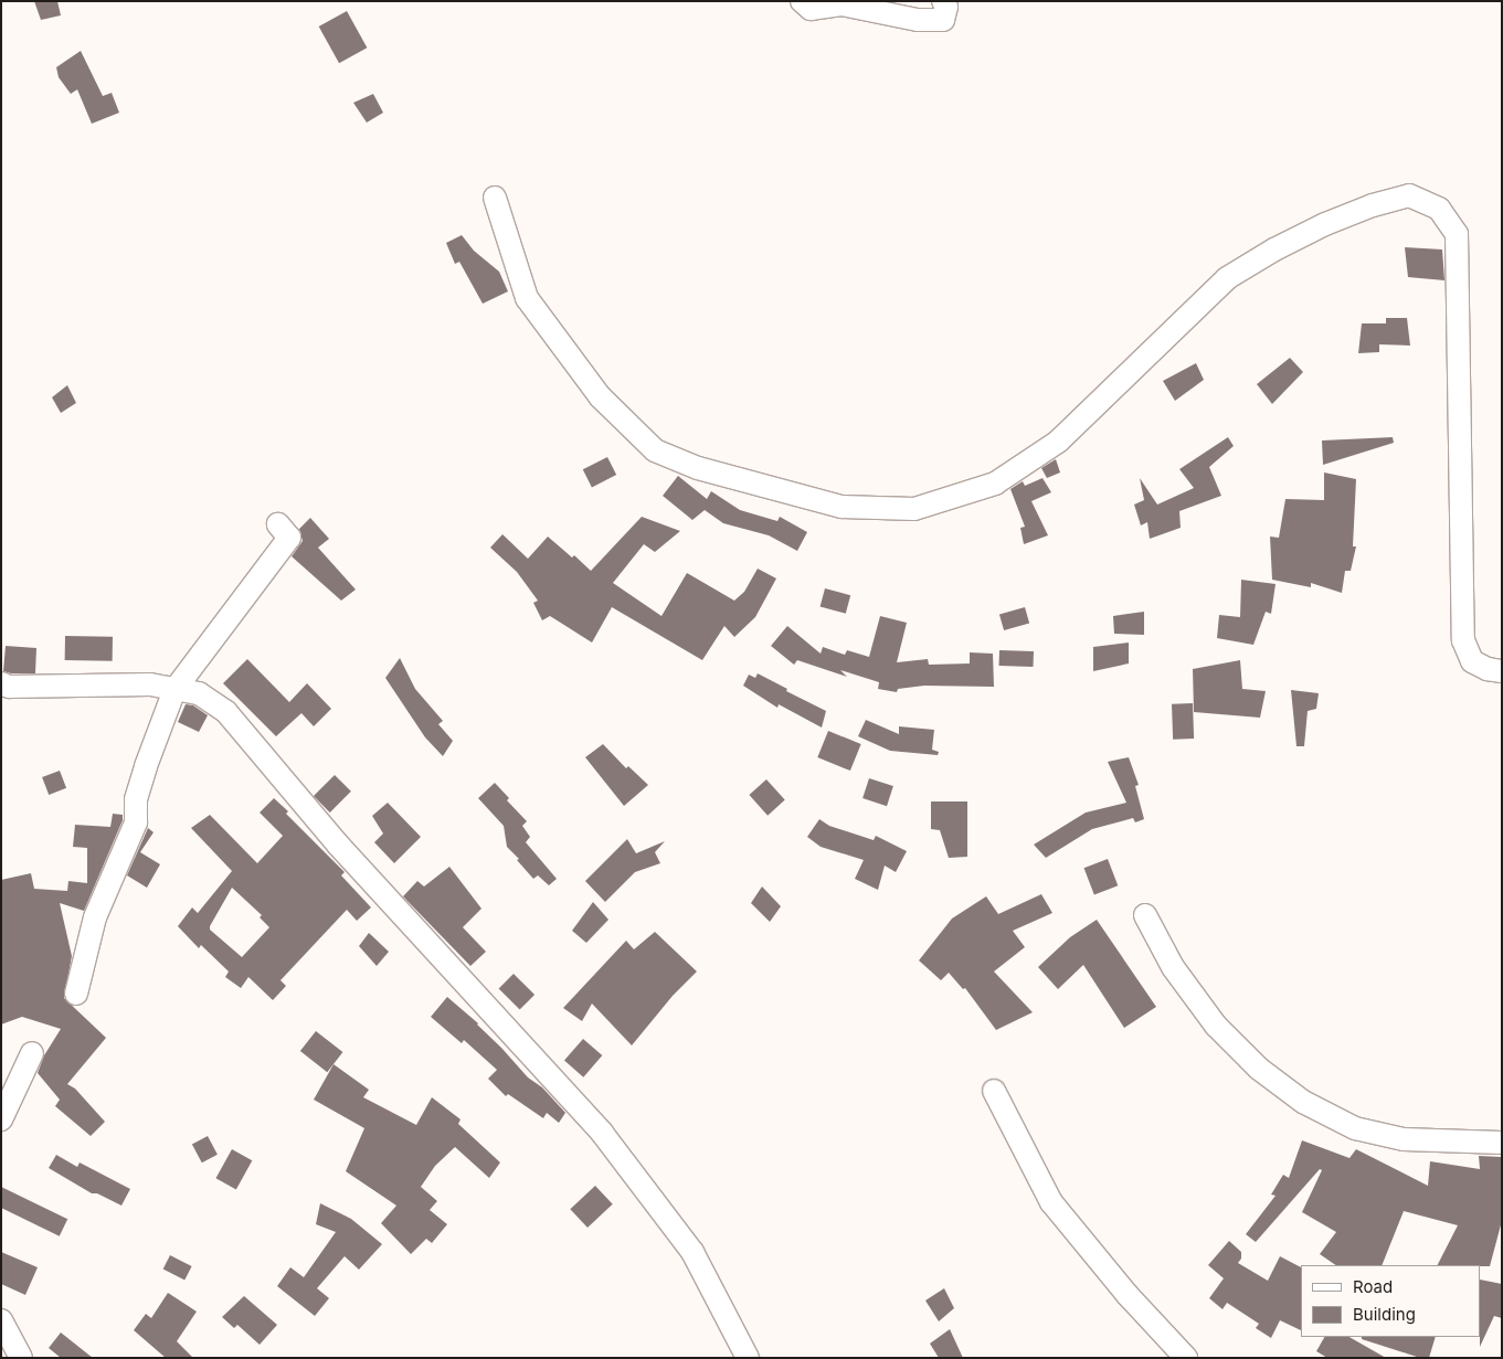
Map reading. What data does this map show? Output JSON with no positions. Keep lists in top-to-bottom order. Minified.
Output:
{"legend":["Road","Building"]}
